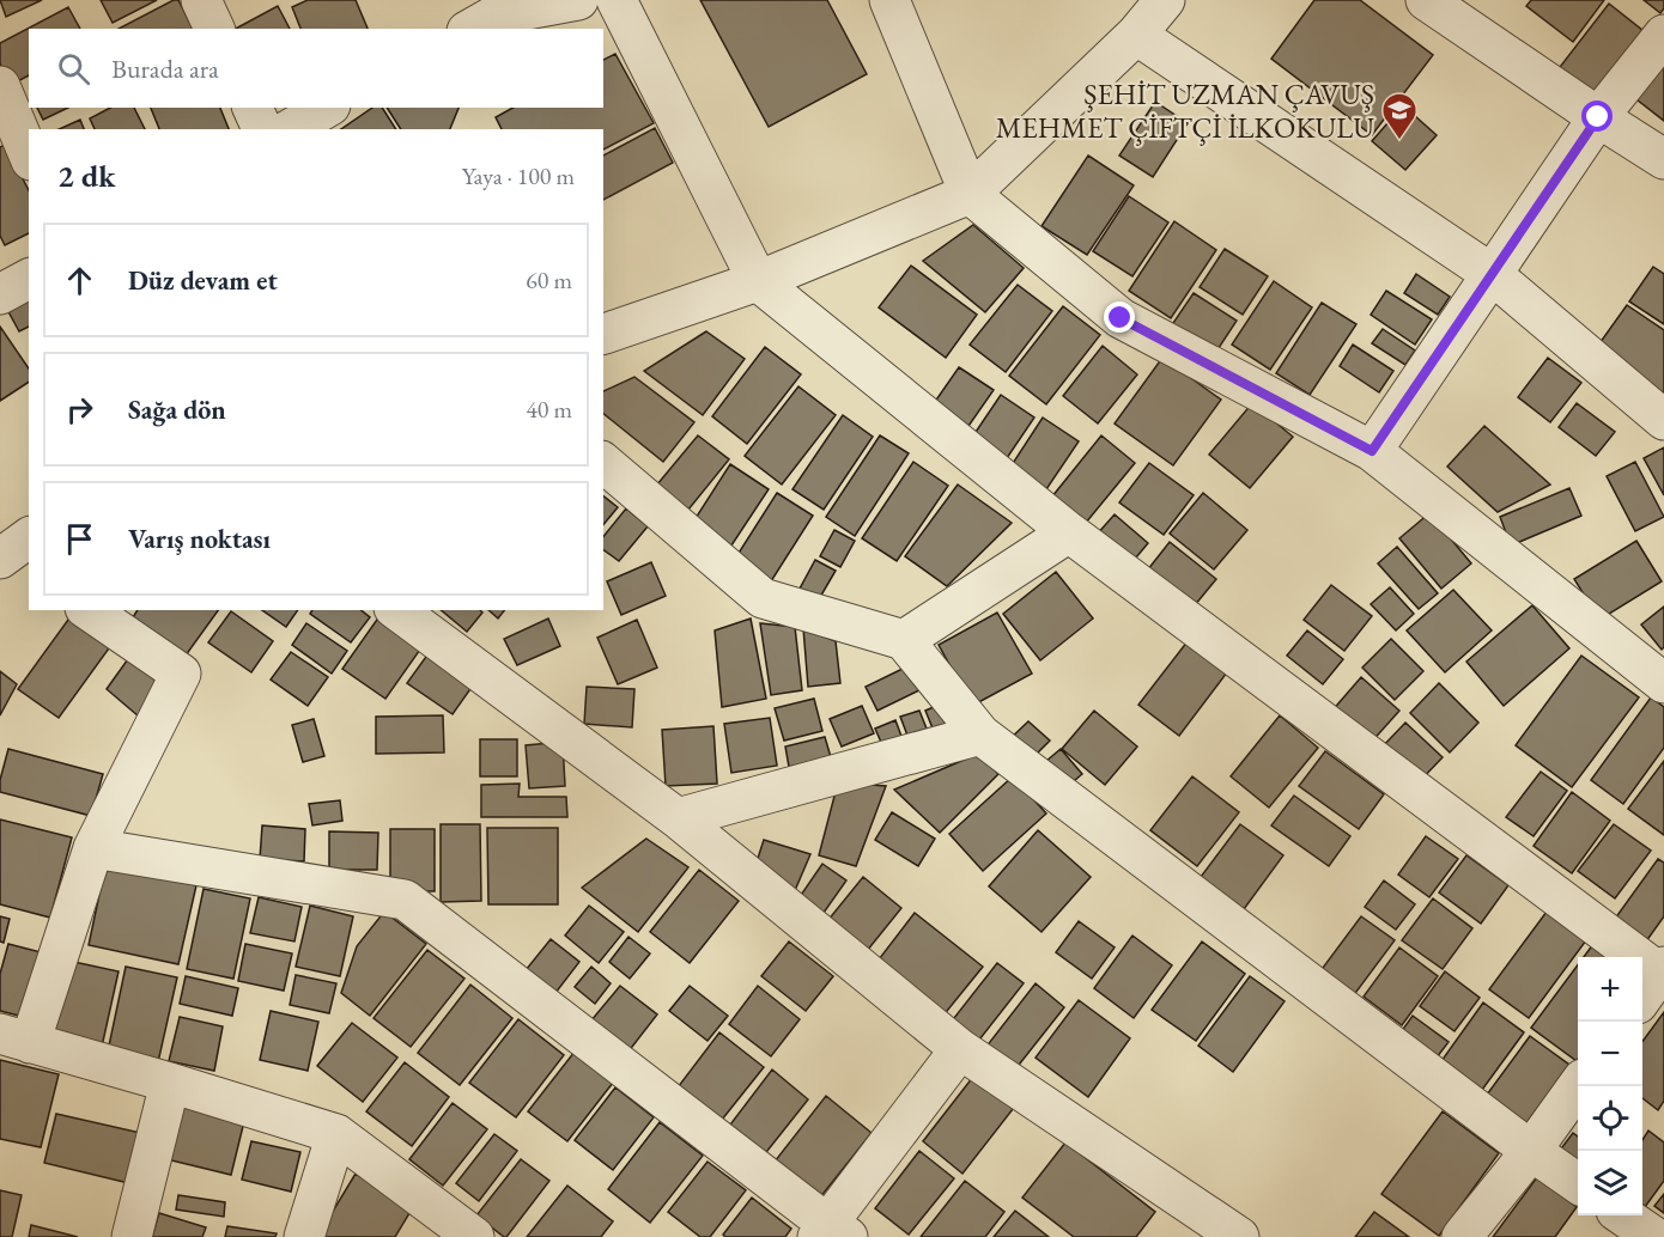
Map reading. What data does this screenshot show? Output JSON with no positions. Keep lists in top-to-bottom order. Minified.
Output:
{"places":{"school or university":["ŞEHİT UZMAN ÇAVUŞ MEHMET ÇİFTÇİ İLKOKULU"]},"page":{"search":"Burada ara","heading":["2 dk","Yaya · 100 m"],"list":[["Düz devam et","60 m"],["Sağa dön","40 m"],"Varış noktası"],"map_buttons":["+","−"]}}
